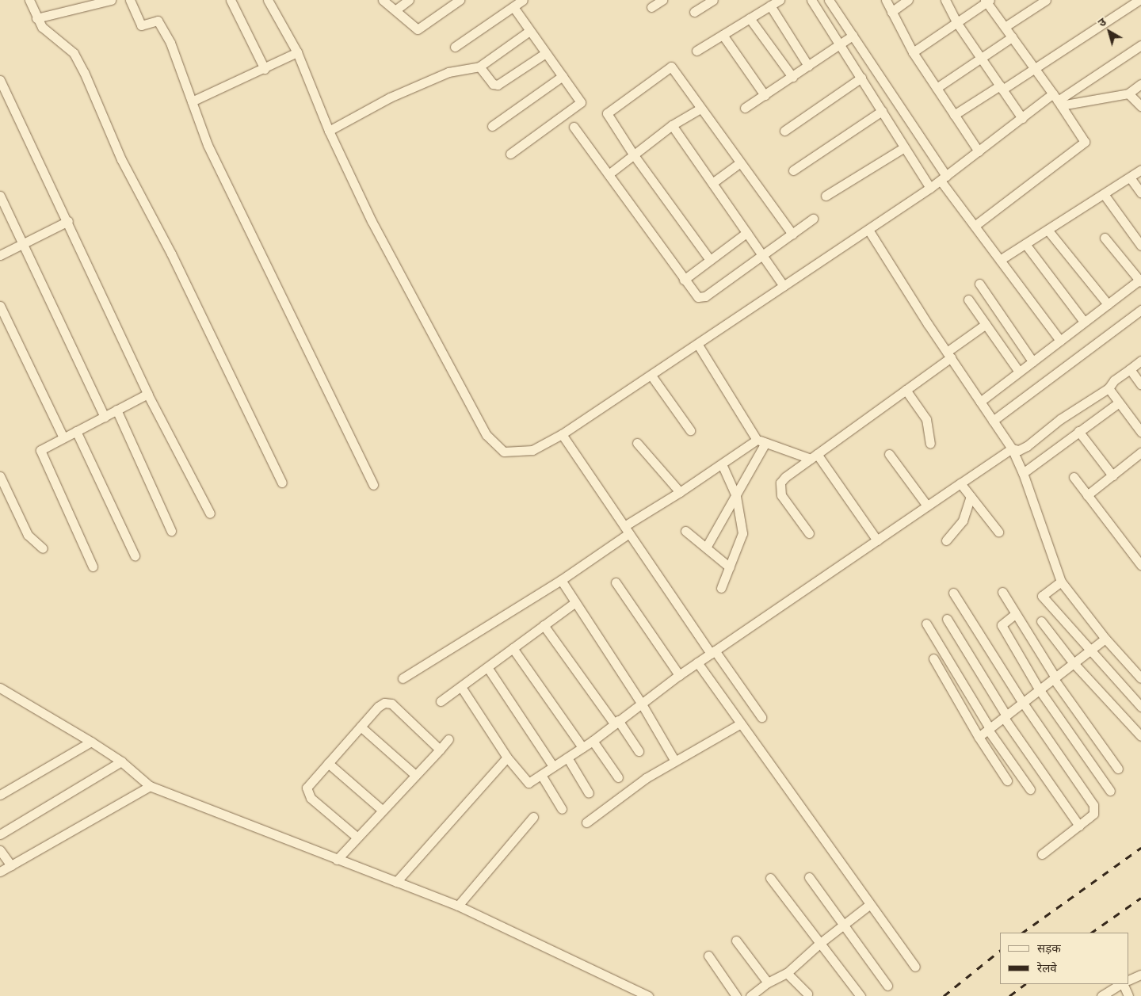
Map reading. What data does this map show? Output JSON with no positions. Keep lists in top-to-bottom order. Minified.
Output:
{"legend":["सड़क","रेलवे"],"north":"top left"}
